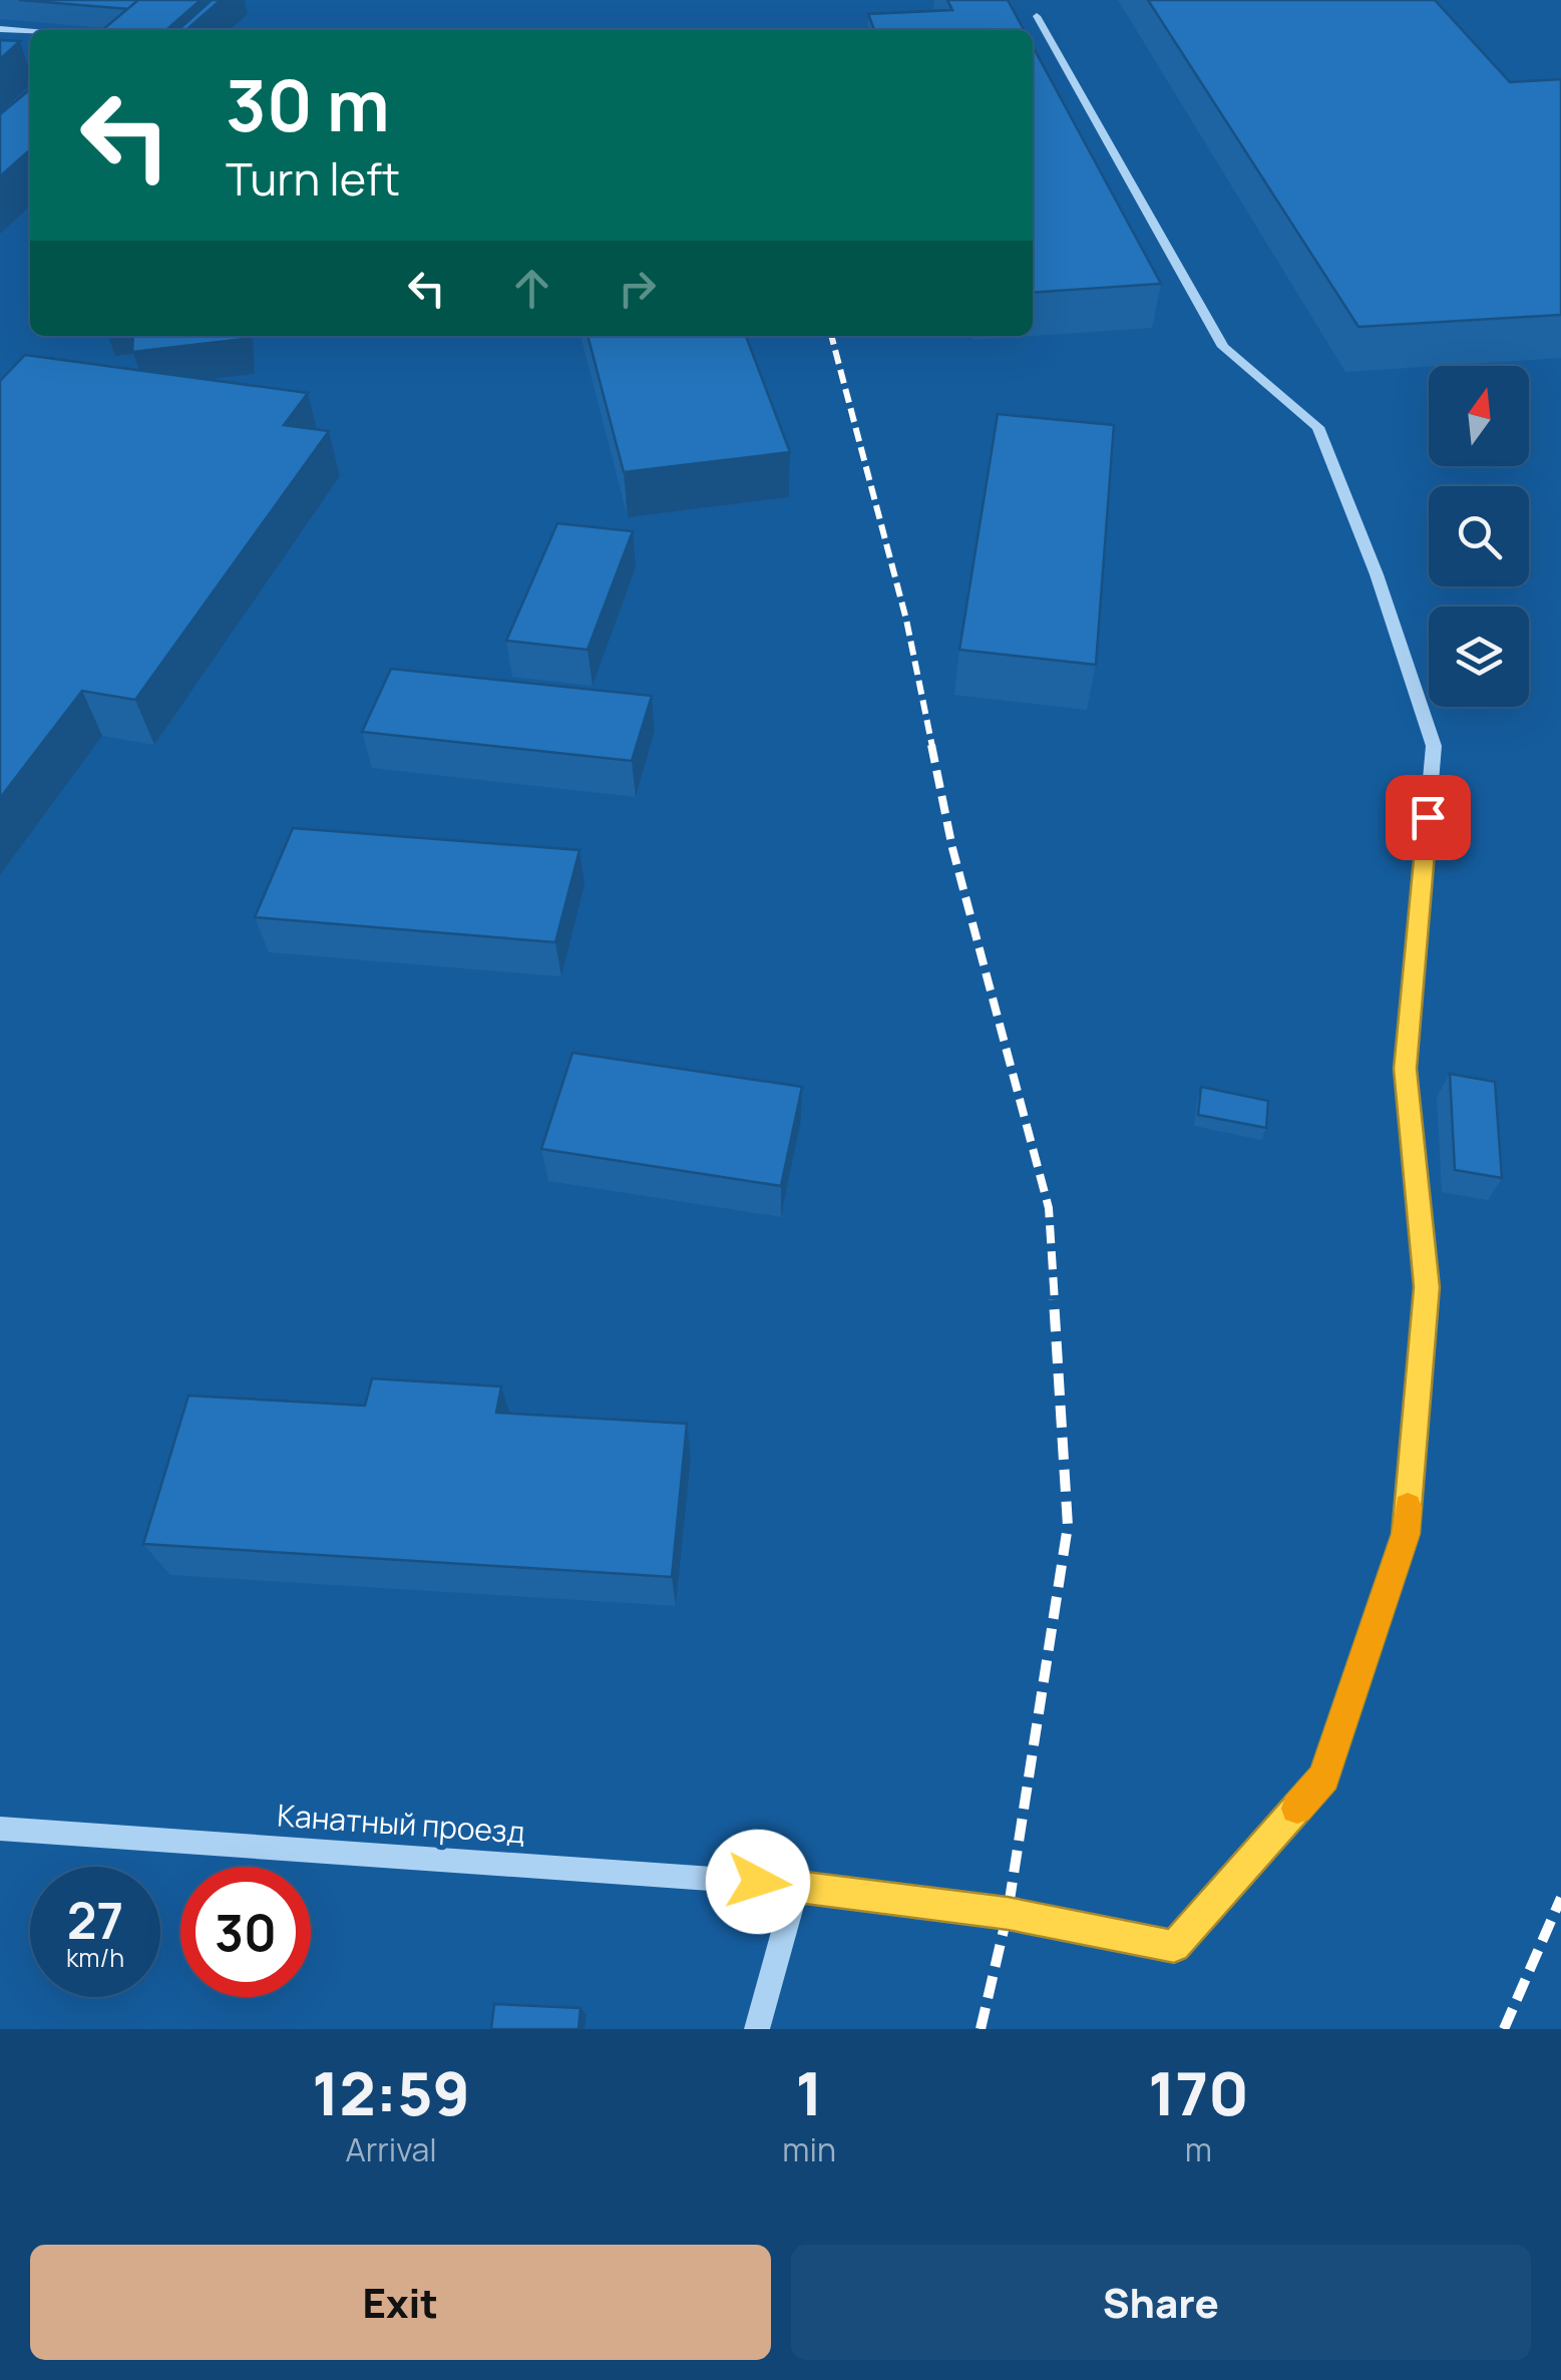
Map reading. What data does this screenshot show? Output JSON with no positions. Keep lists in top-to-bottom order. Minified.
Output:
{"streets":{"street":["Канатный проезд"]},"north":"top","page":{"turn":["30 m","Turn left"],"speed":"27 km/h","limit":"30","eta":["12:59","Arrival","1","min","170","m"],"buttons":["Exit","Share"]}}
